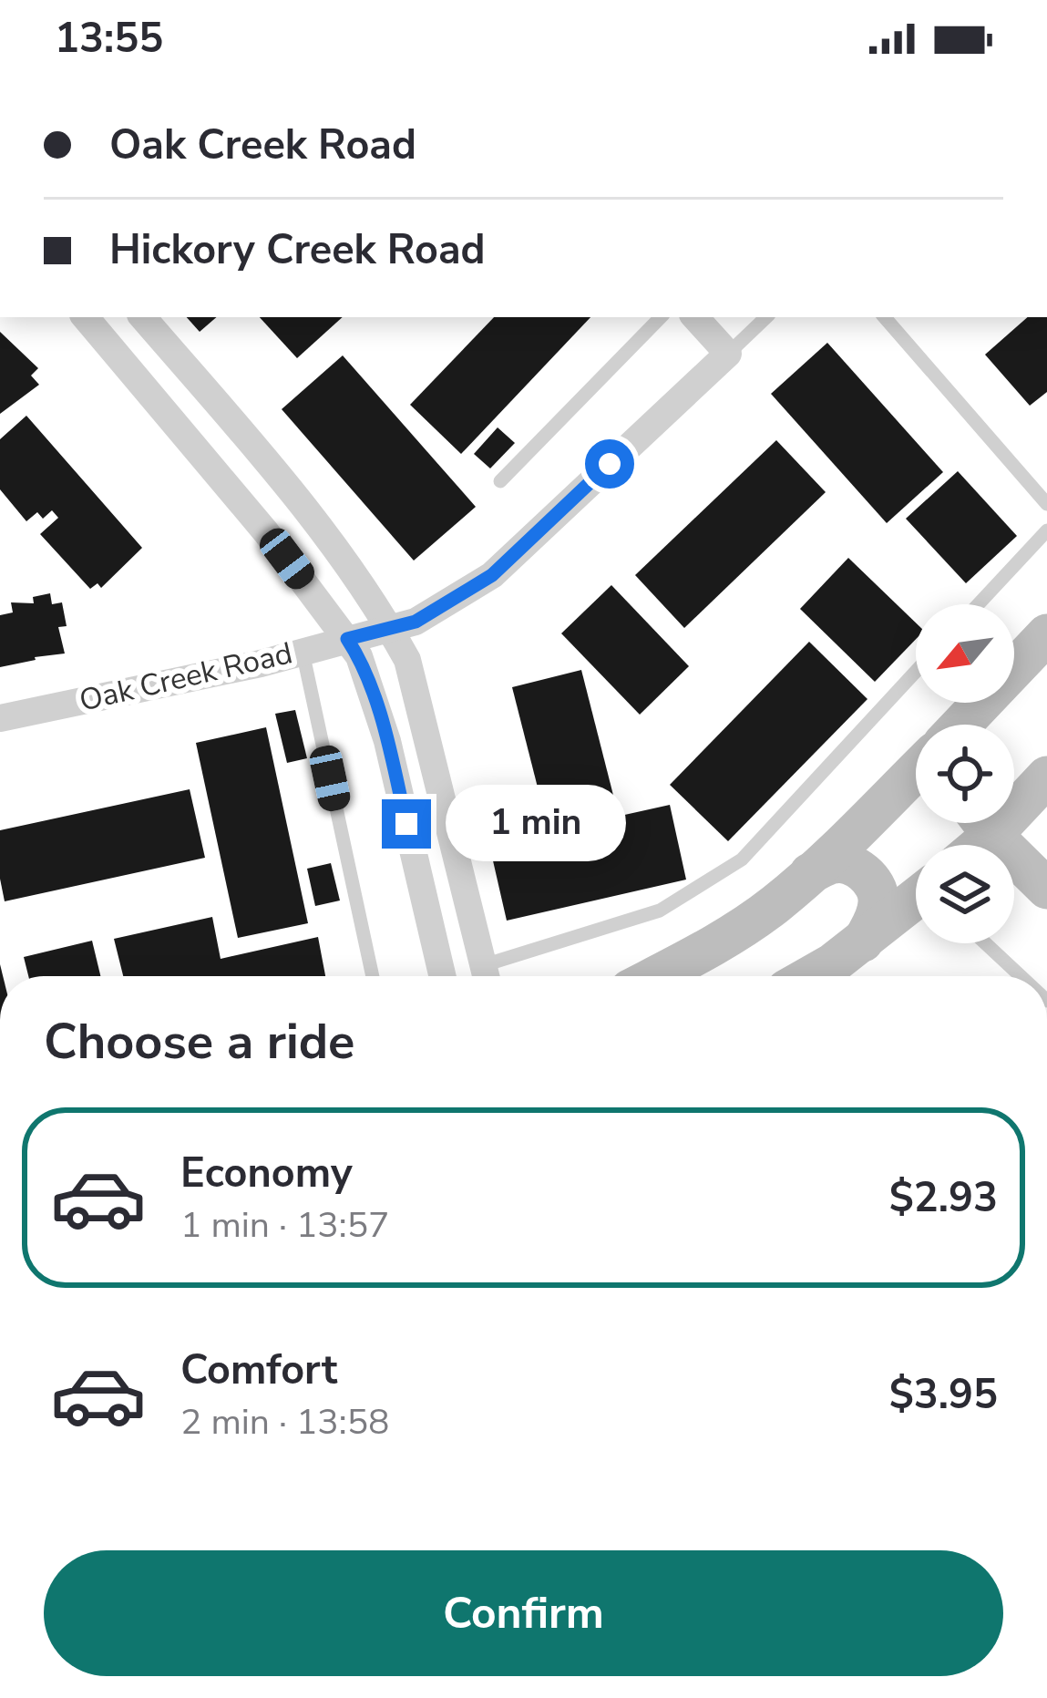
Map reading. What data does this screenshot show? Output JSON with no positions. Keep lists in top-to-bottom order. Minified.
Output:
{"streets":{"street":["Oak Creek Road"]},"north":"bottom left","page":{"status":"13:55","banner":["Oak Creek Road","Hickory Creek Road"],"bubble":"1 min","heading":"Choose a ride","list":[{"name":"Economy","note":"1 min · 13:57","value":"$2.93"},{"name":"Comfort","note":"2 min · 13:58","value":"$3.95"}],"buttons":"Confirm"}}
